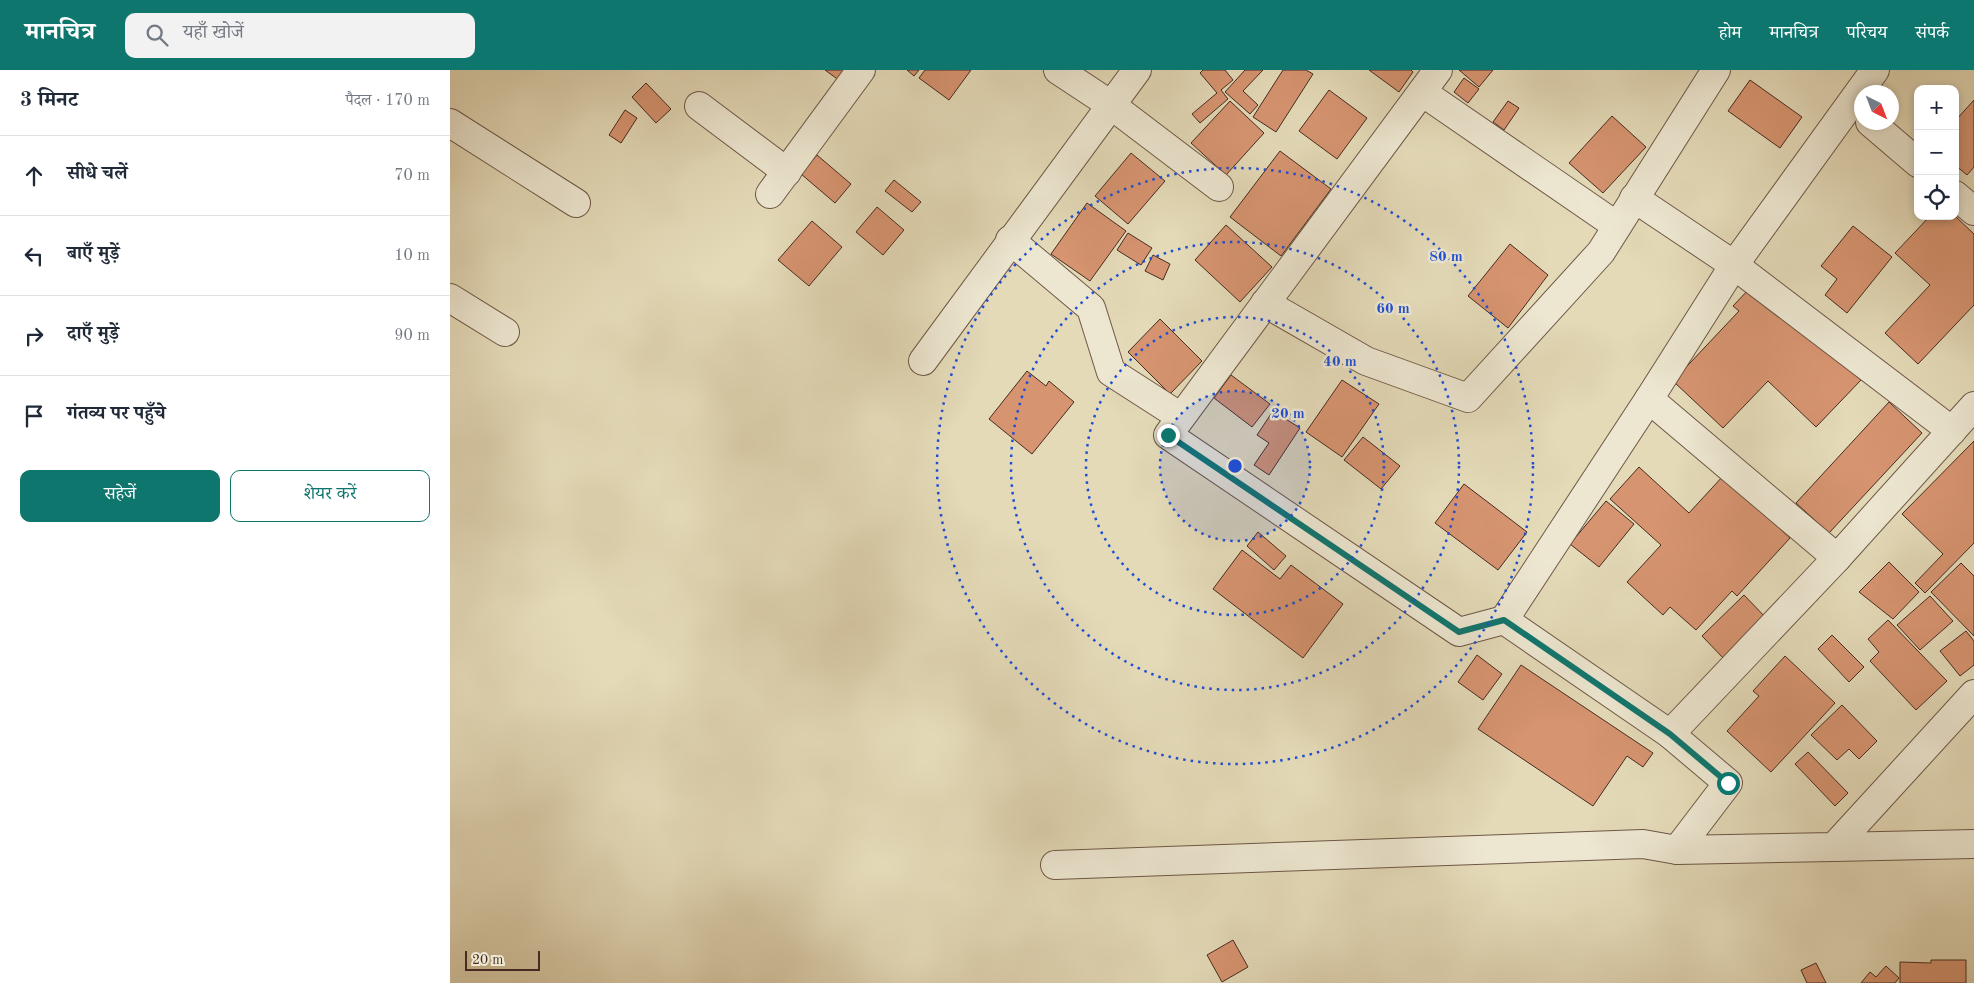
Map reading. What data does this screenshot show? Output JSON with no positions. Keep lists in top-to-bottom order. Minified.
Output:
{"scale_bar":"20 m","north":"bottom right","page":{"header":"मानचित्र","search":"यहाँ खोजें","nav":["होम","मानचित्र","परिचय","संपर्क"],"heading":["3 मिनट","पैदल · 170 m"],"map_buttons":["+","−"],"list":[["सीधे चलें","70 m"],["बाएँ मुड़ें","10 m"],["दाएँ मुड़ें","90 m"],"गंतव्य पर पहुँचे"],"buttons":["सहेजें","शेयर करें"],"scale":"20 m"},"rings":["80 m","60 m","40 m","20 m"]}
